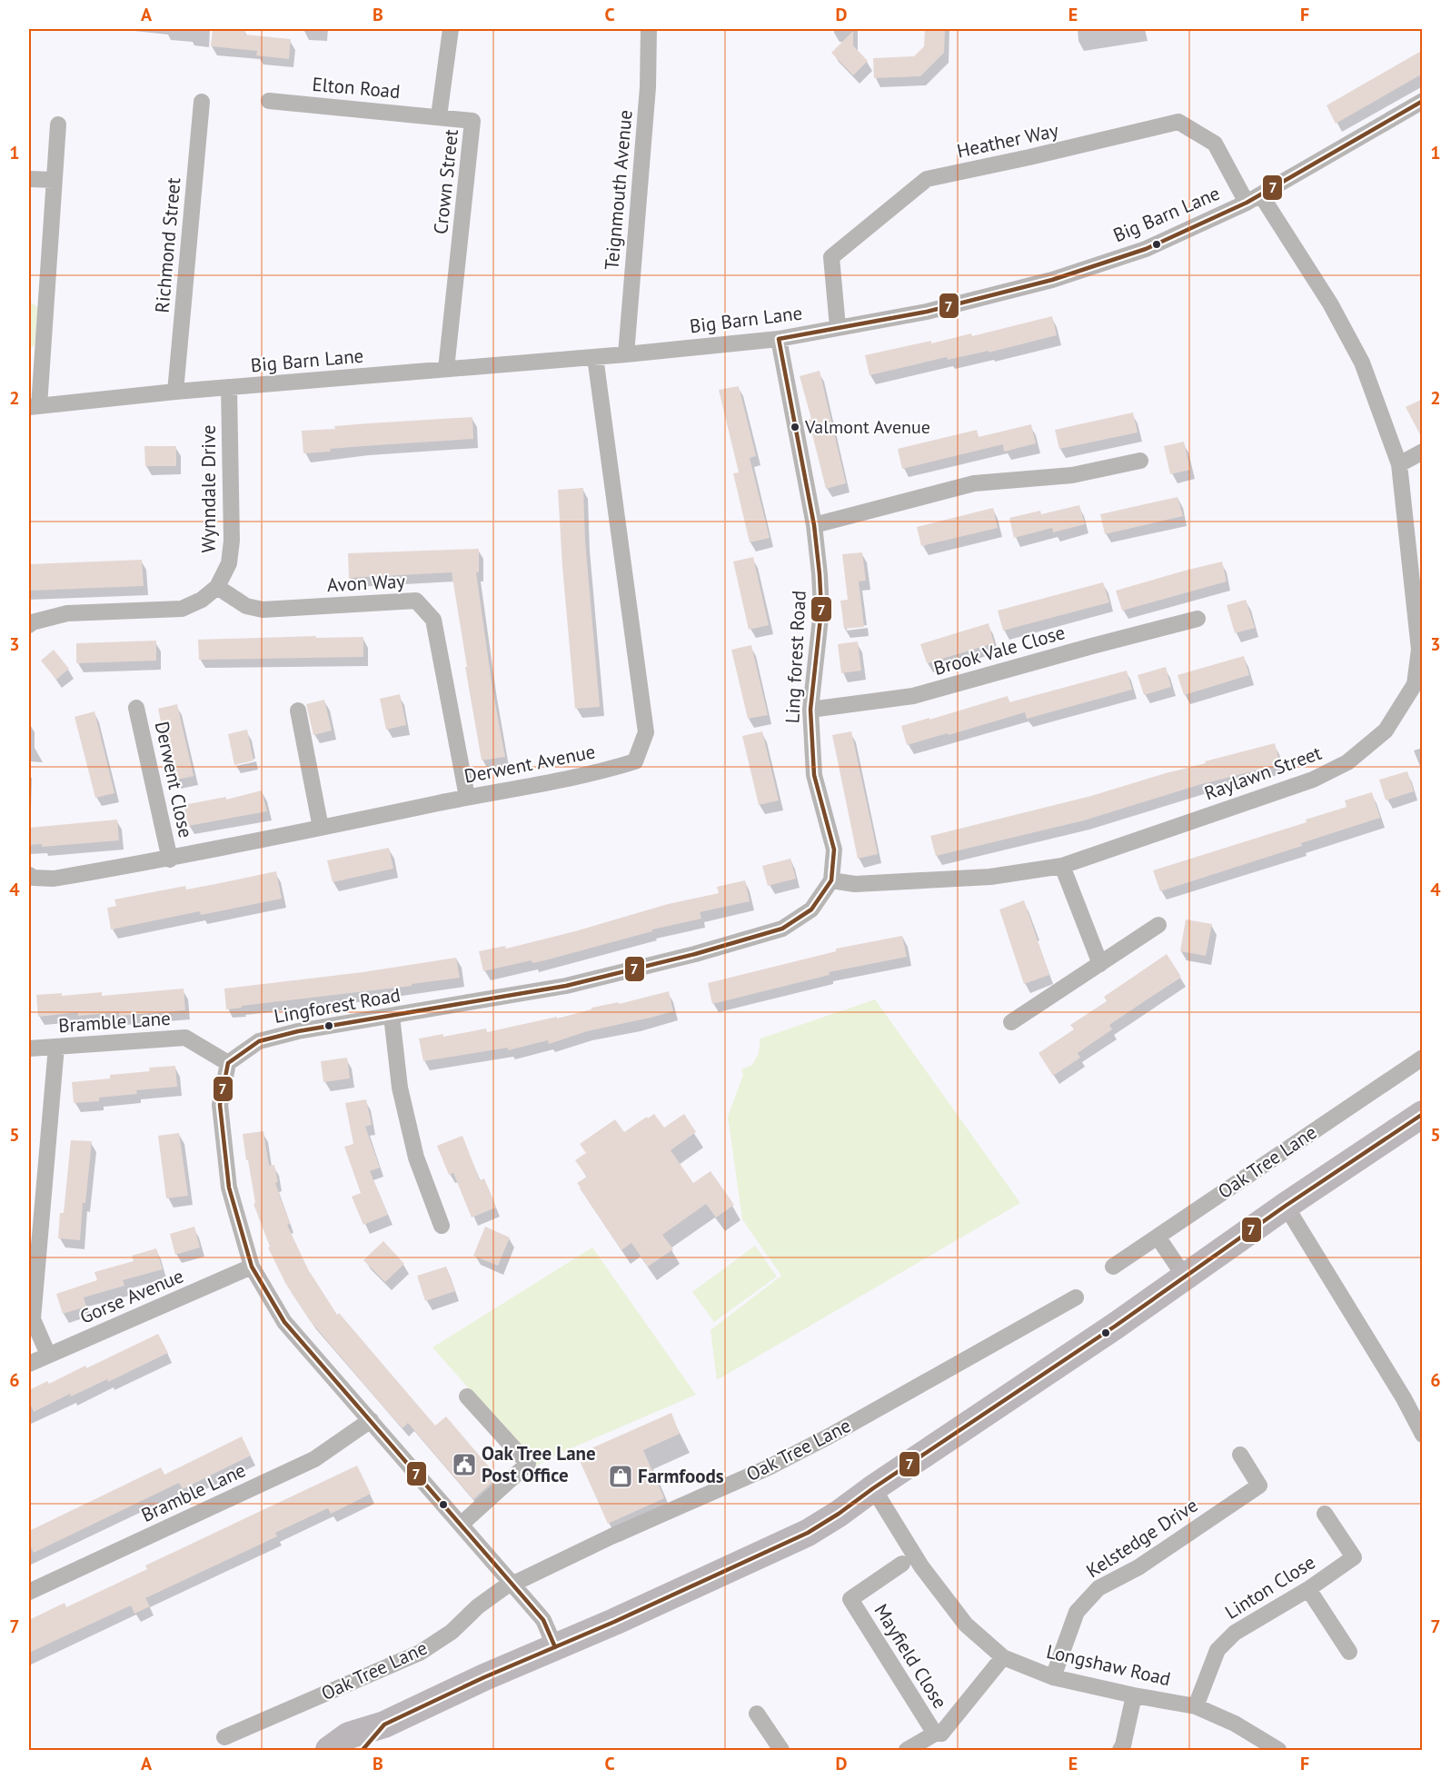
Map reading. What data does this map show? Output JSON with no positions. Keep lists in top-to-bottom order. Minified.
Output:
{"streets":{"street":["Elton Road","Heather Way","Crown Street","Teignmouth Avenue","Big Barn Lane","Richmond Street","Wynndale Drive","Avon Way","Brook Vale Close","Ling forest Road","Derwent Avenue","Raylawn Street","Derwent Close","Lingforest Road","Bramble Lane","Oak Tree Lane","Gorse Avenue","Kelstedge Drive","Linton Close","Mayfield Close","Longshaw Road"]},"crossings":[["Elton Road","Crown Street"],["Heather Way","Big Barn Lane"],["Crown Street","Big Barn Lane"],["Teignmouth Avenue","Big Barn Lane"],["Big Barn Lane","Richmond Street"],["Big Barn Lane","Wynndale Drive"],["Big Barn Lane","Ling forest Road"],["Big Barn Lane","Derwent Avenue"],["Big Barn Lane","Raylawn Street"],["Wynndale Drive","Avon Way"],["Avon Way","Derwent Avenue"],["Brook Vale Close","Ling forest Road"],["Ling forest Road","Raylawn Street"],["Ling forest Road","Lingforest Road"],["Derwent Avenue","Derwent Close"],["Raylawn Street","Lingforest Road"],["Lingforest Road","Bramble Lane"],["Kelstedge Drive","Longshaw Road"],["Linton Close","Longshaw Road"]],"places":{"other":["Valmont Avenue"],"public building":["Oak Tree Lane Post Office"],"shop":["Farmfoods"]},"lines":["transit line 7"],"grid":{"columns":["A","B","C","D","E","F"],"rows":["1","2","3","4","5","6","7"]}}
